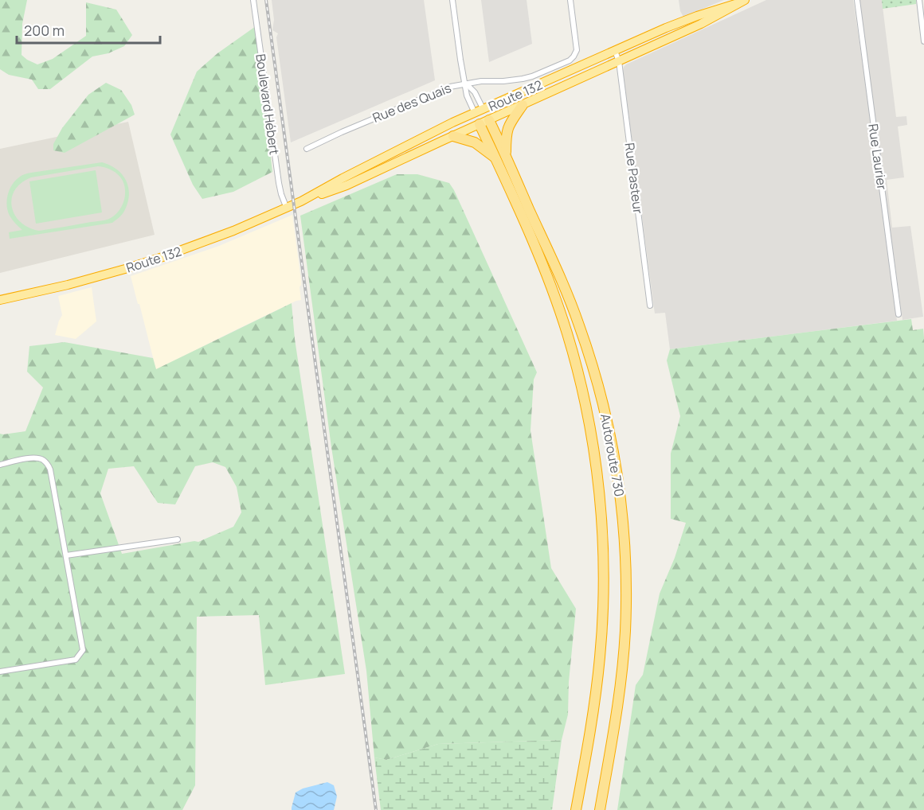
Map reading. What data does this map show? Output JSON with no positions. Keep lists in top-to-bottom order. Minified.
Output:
{"streets":{"highway":["Route 132","Autoroute 730"],"street":["Rue des Quais","Boulevard Hébert","Rue Laurier","Rue Pasteur"]},"crossings":[["Route 132","Boulevard Hébert"],["Route 132","Rue Pasteur"],["Route 132","Autoroute 730"]],"scale_bar":"200 m"}
